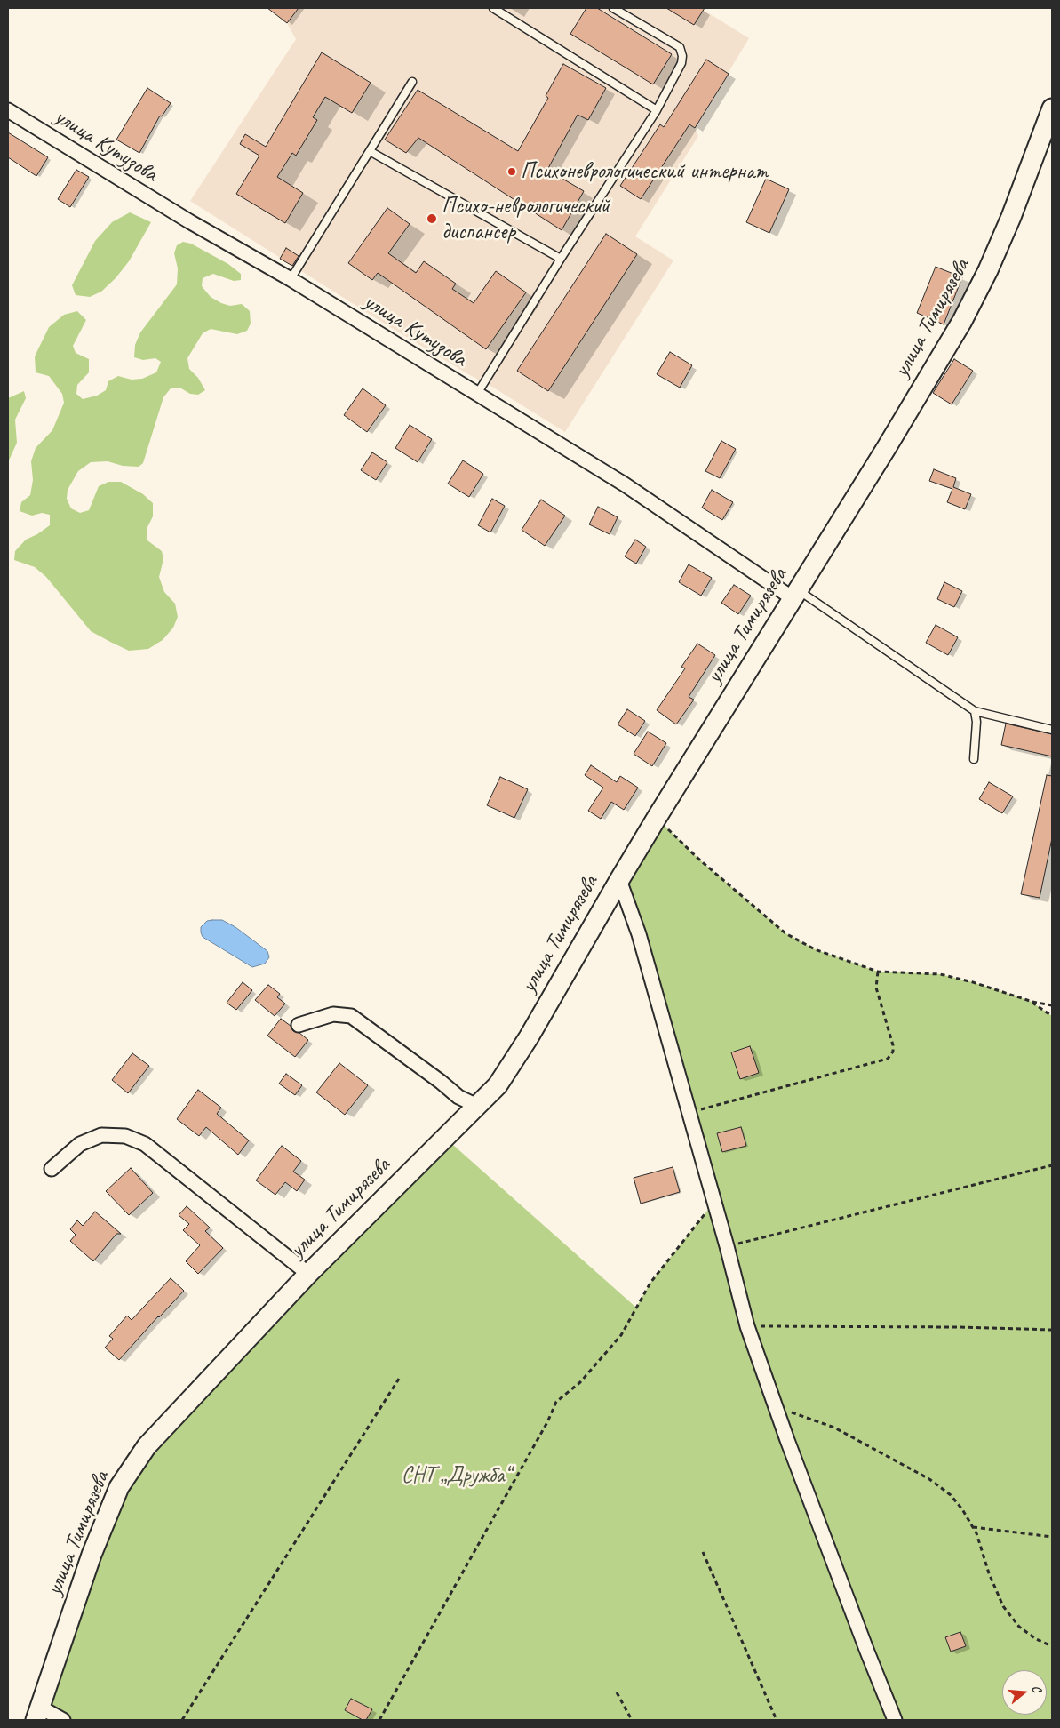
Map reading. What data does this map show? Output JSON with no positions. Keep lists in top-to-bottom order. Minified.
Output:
{"streets":{"main road":["улица Тимирязева"],"street":["улица Кутузова"]},"crossings":[["улица Кутузова","улица Тимирязева"]],"parks":["СНТ „Дружба“"],"places":["Психоневрологический интернат","Психо-неврологический диспансер"],"north":"right"}
